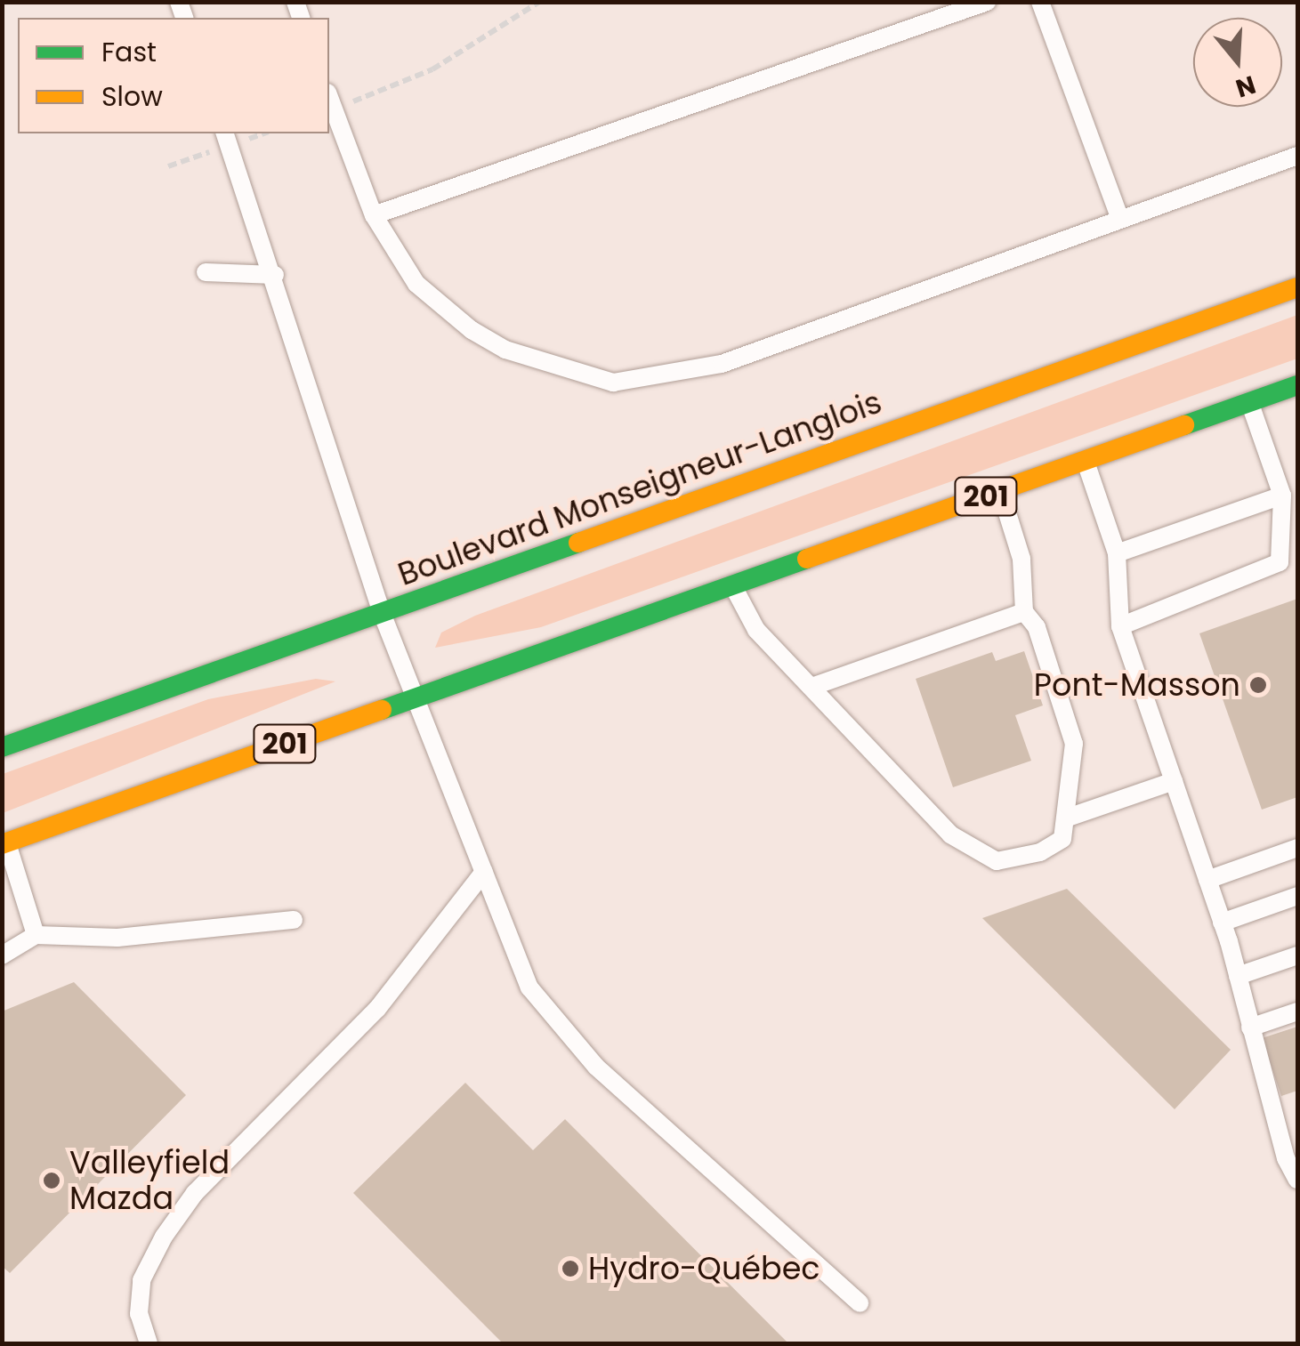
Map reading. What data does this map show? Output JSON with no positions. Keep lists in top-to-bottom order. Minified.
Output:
{"streets":{"highway":["Boulevard Monseigneur-Langlois","201"]},"places":["Pont-Masson","Valleyfield Mazda","Hydro-Québec"],"legend":["Fast","Slow"],"north":"bottom"}
